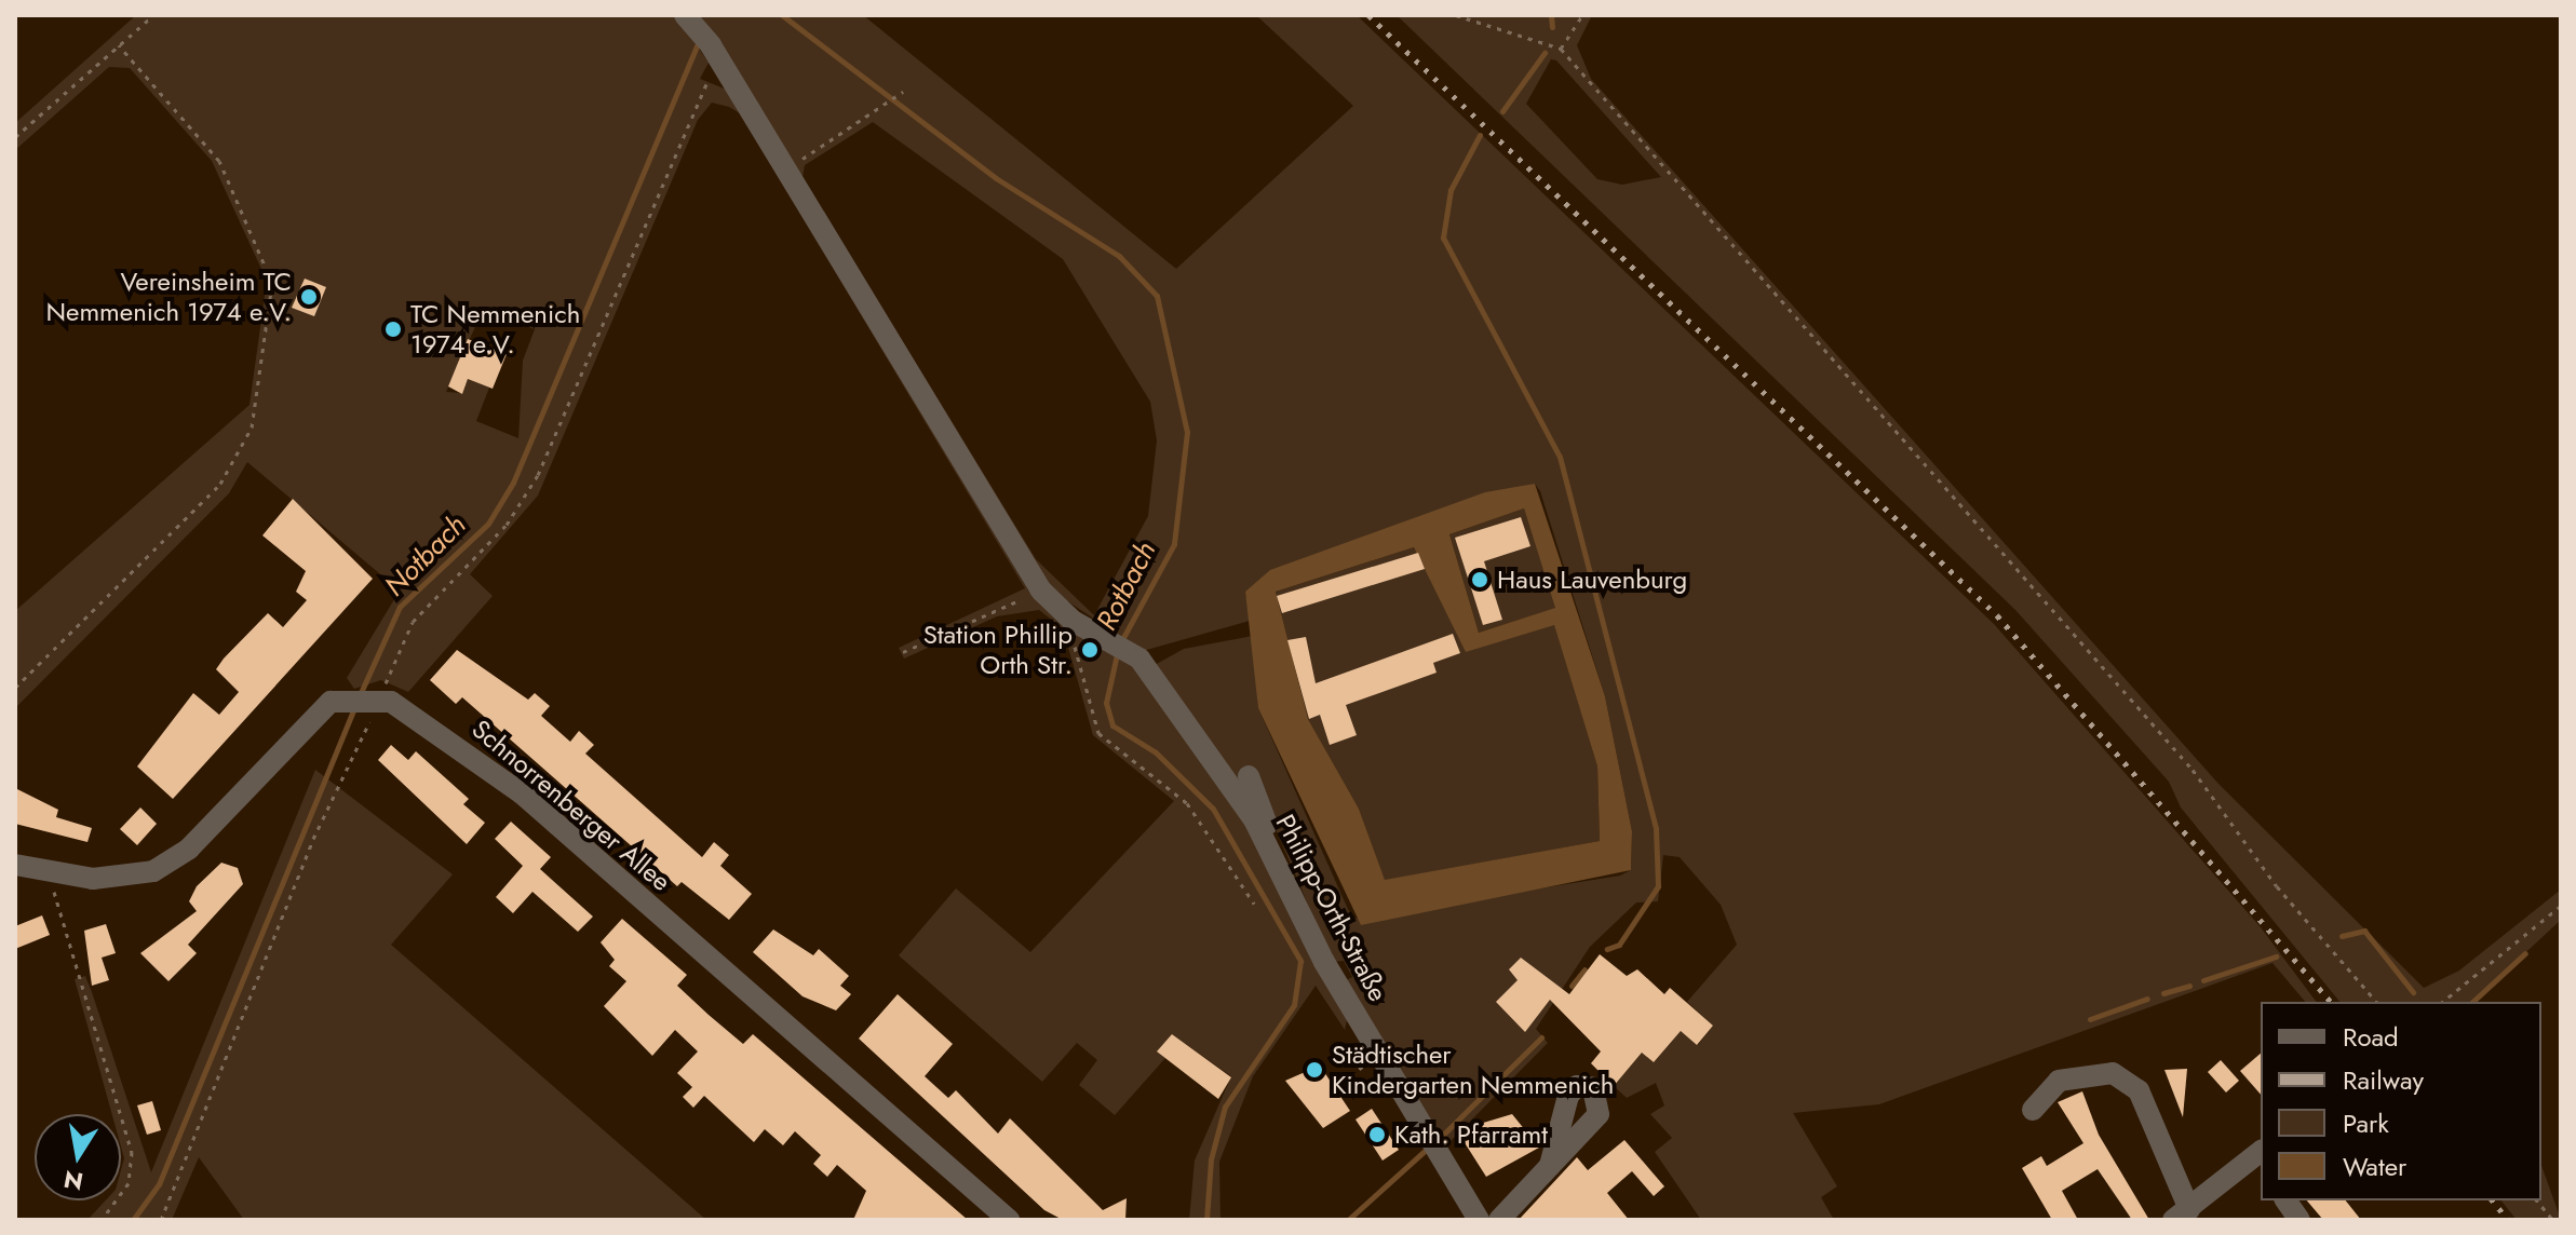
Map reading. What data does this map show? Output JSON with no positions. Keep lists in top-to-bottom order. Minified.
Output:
{"streets":{"street":["Schnorrenberger Allee","Philipp-Orth-Straße"]},"water":["Notbach","Rotbach"],"places":["Vereinsheim TC Nemmenich 1974 e.V.","TC Nemmenich 1974 e.V.","Haus Lauvenburg","Station Phillip Orth Str.","Städtischer Kindergarten Nemmenich","Kath. Pfarramt"],"legend":["Road","Railway","Park","Water"],"north":"bottom"}
